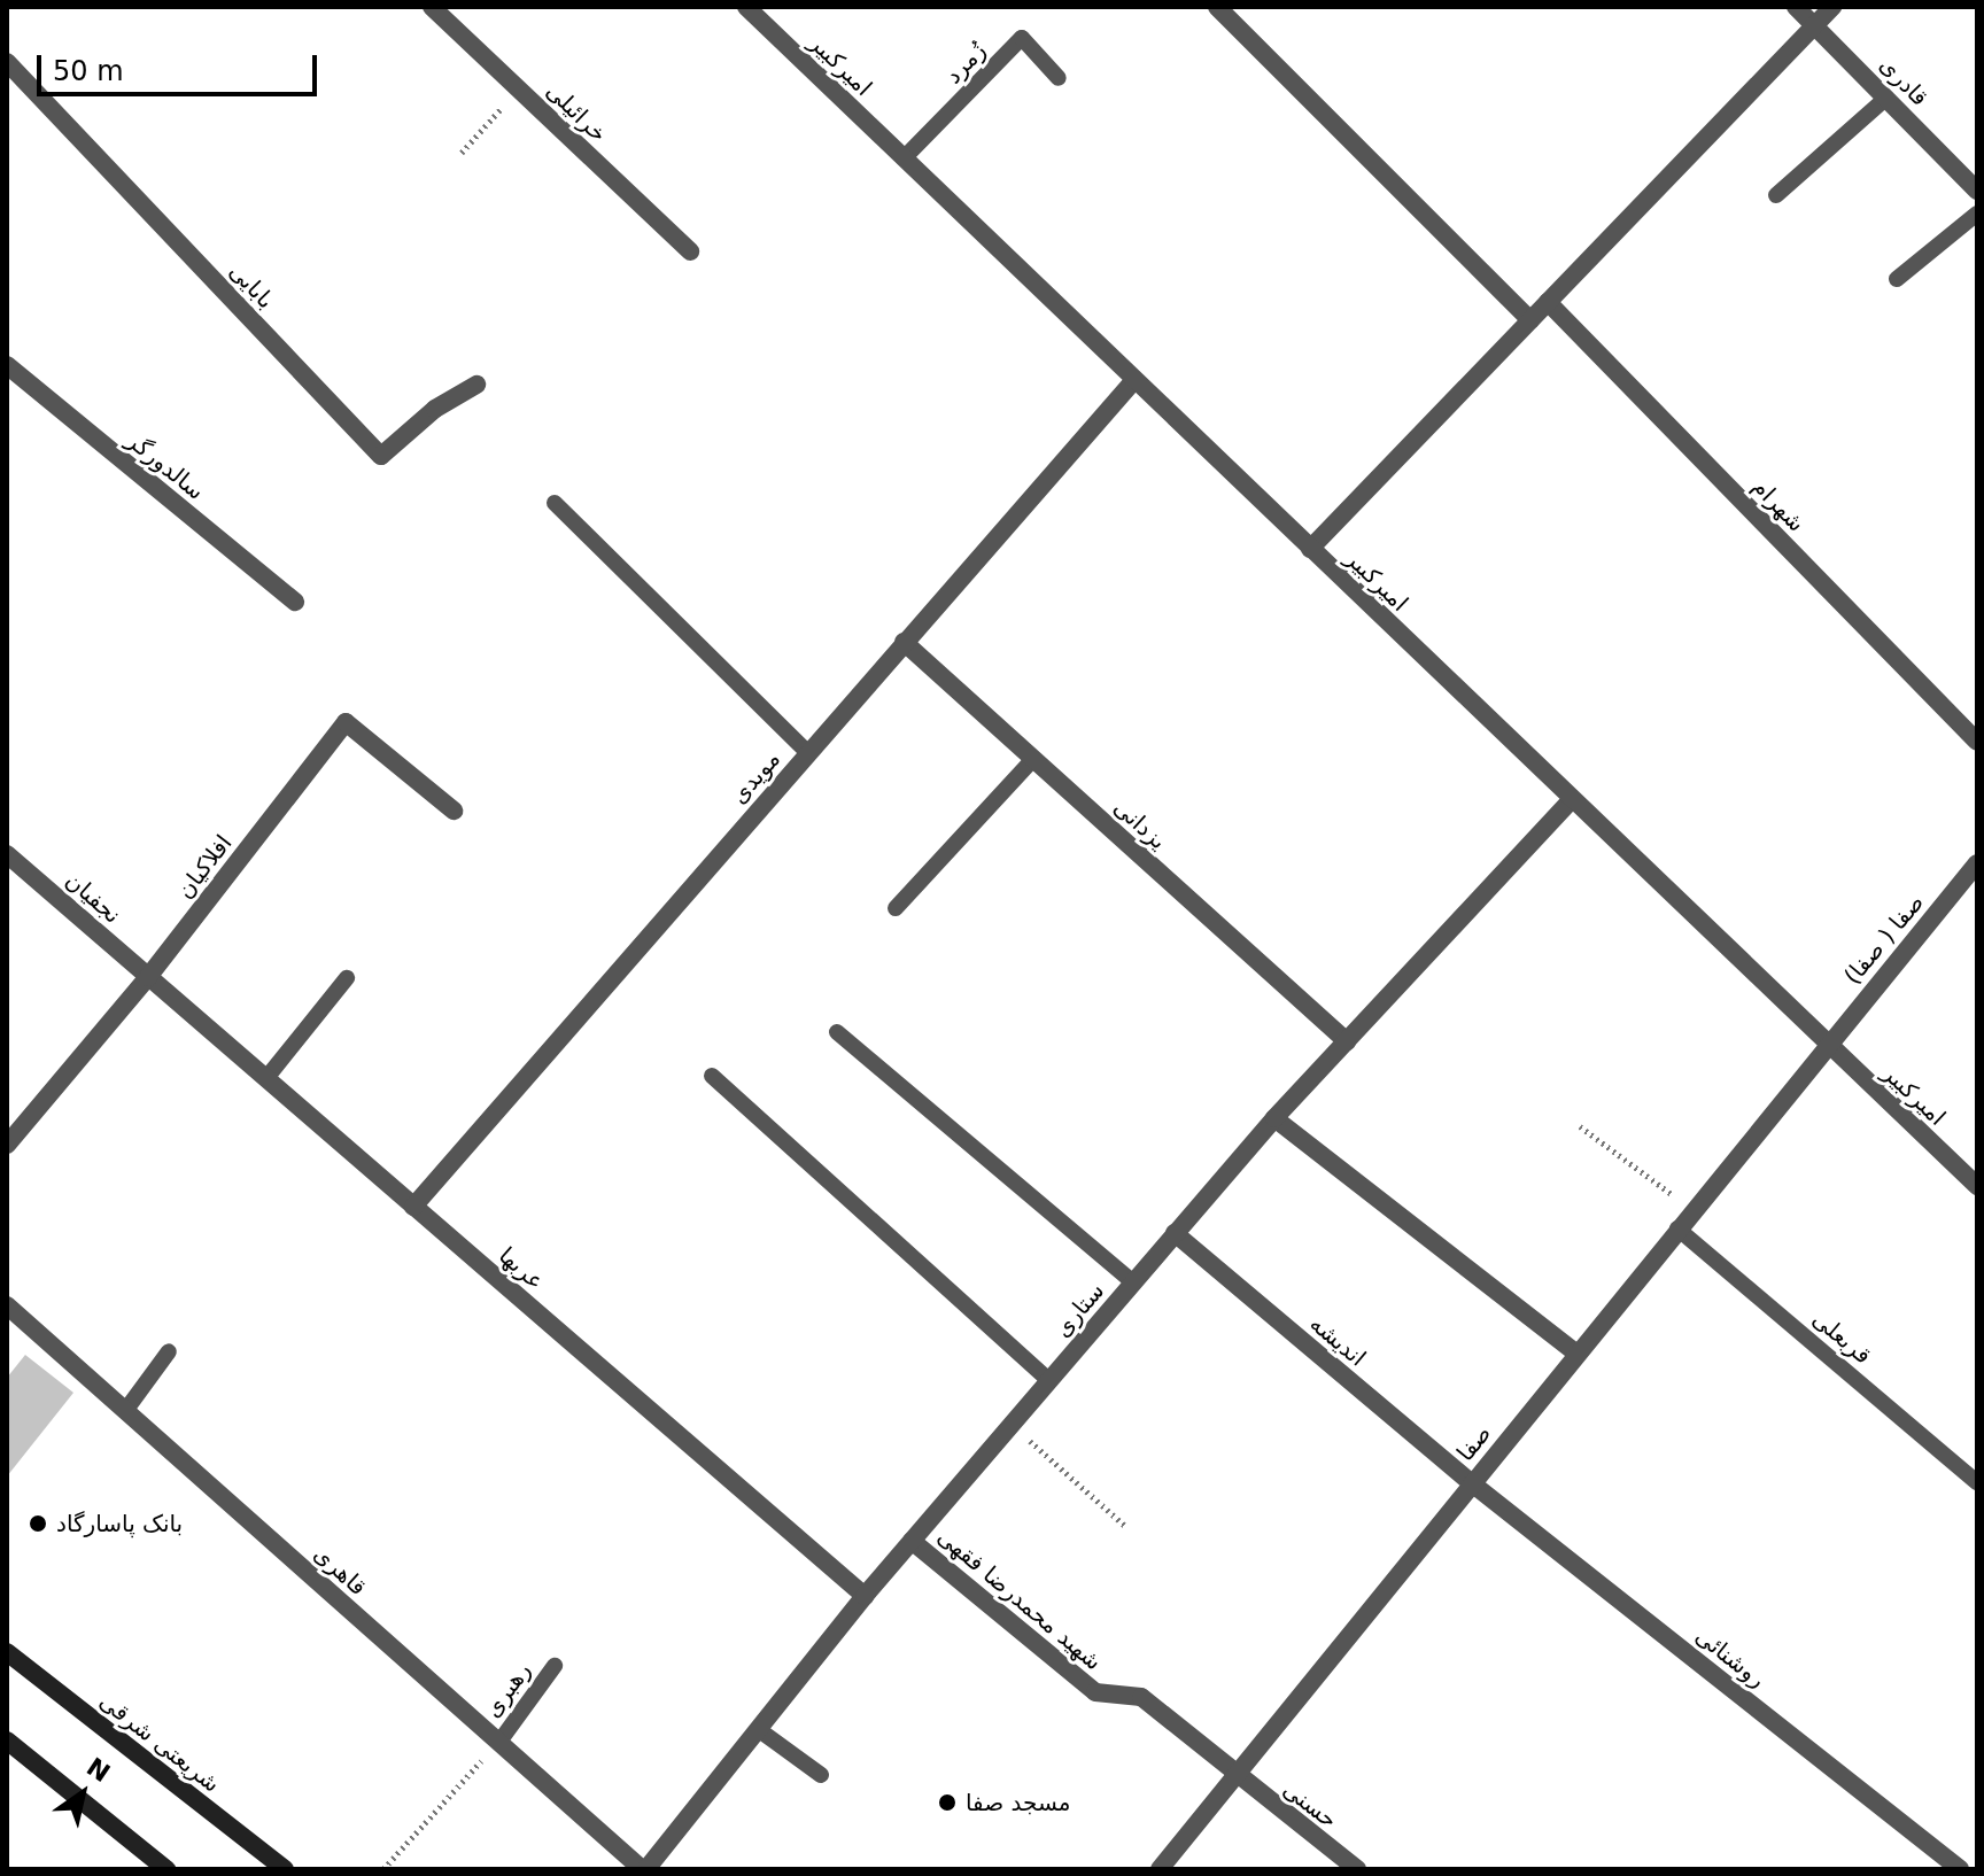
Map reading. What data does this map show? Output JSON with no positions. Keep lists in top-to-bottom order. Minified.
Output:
{"streets":{"main road":["شریعتی شرقی"],"street":["امیرکبیر","قادری","خرائیلی","بابایی","سالدورگر","شهرام","مویدی","یزدانی","افلاکیان","نجفیان","صفا ( صفا)","عربها","ستاری","اندیشه","صفا","قاهری","شهید محمدرضا فقهی","روشنائی","حسنی"],"lane":["زُمرد","قربعلی","رهبری"]},"crossings":[["زُمرد","امیرکبیر"],["امیرکبیر","مویدی"],["امیرکبیر","صفا ( صفا)"],["امیرکبیر","ستاری"],["امیرکبیر","صفا"],["مویدی","یزدانی"],["مویدی","عربها"],["یزدانی","ستاری"],["افلاکیان","نجفیان"],["افلاکیان","عربها"],["نجفیان","عربها"],["صفا ( صفا)","صفا"],["عربها","ستاری"],["ستاری","اندیشه"],["ستاری","قاهری"],["ستاری","شهید محمدرضا فقهی"],["قربعلی","صفا"],["اندیشه","صفا"],["اندیشه","روشنائی"],["صفا","شهید محمدرضا فقهی"],["صفا","روشنائی"],["صفا","حسنی"],["قاهری","رهبری"],["شهید محمدرضا فقهی","حسنی"]],"places":["بانک پاسارگاد","مسجد صفا"],"scale_bar":"50 m","north":"top right"}
